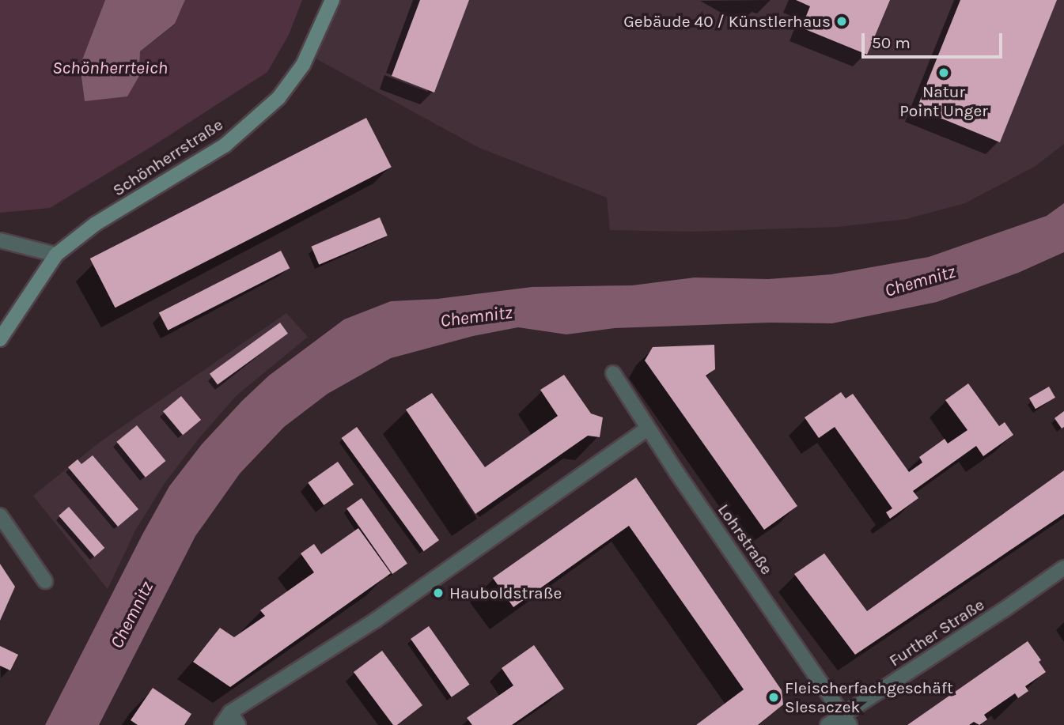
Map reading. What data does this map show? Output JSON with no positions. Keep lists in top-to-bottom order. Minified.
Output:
{"streets":{"main road":["Schönherrstraße"],"street":["Lohrstraße","Further Straße"]},"crossings":[["Lohrstraße","Further Straße"]],"water":["Schönherrteich","Chemnitz"],"places":["Gebäude 40 / Künstlerhaus","Natur Point Unger","Hauboldstraße","Fleischerfachgeschäft Slesaczek"],"scale_bar":"50 m"}
